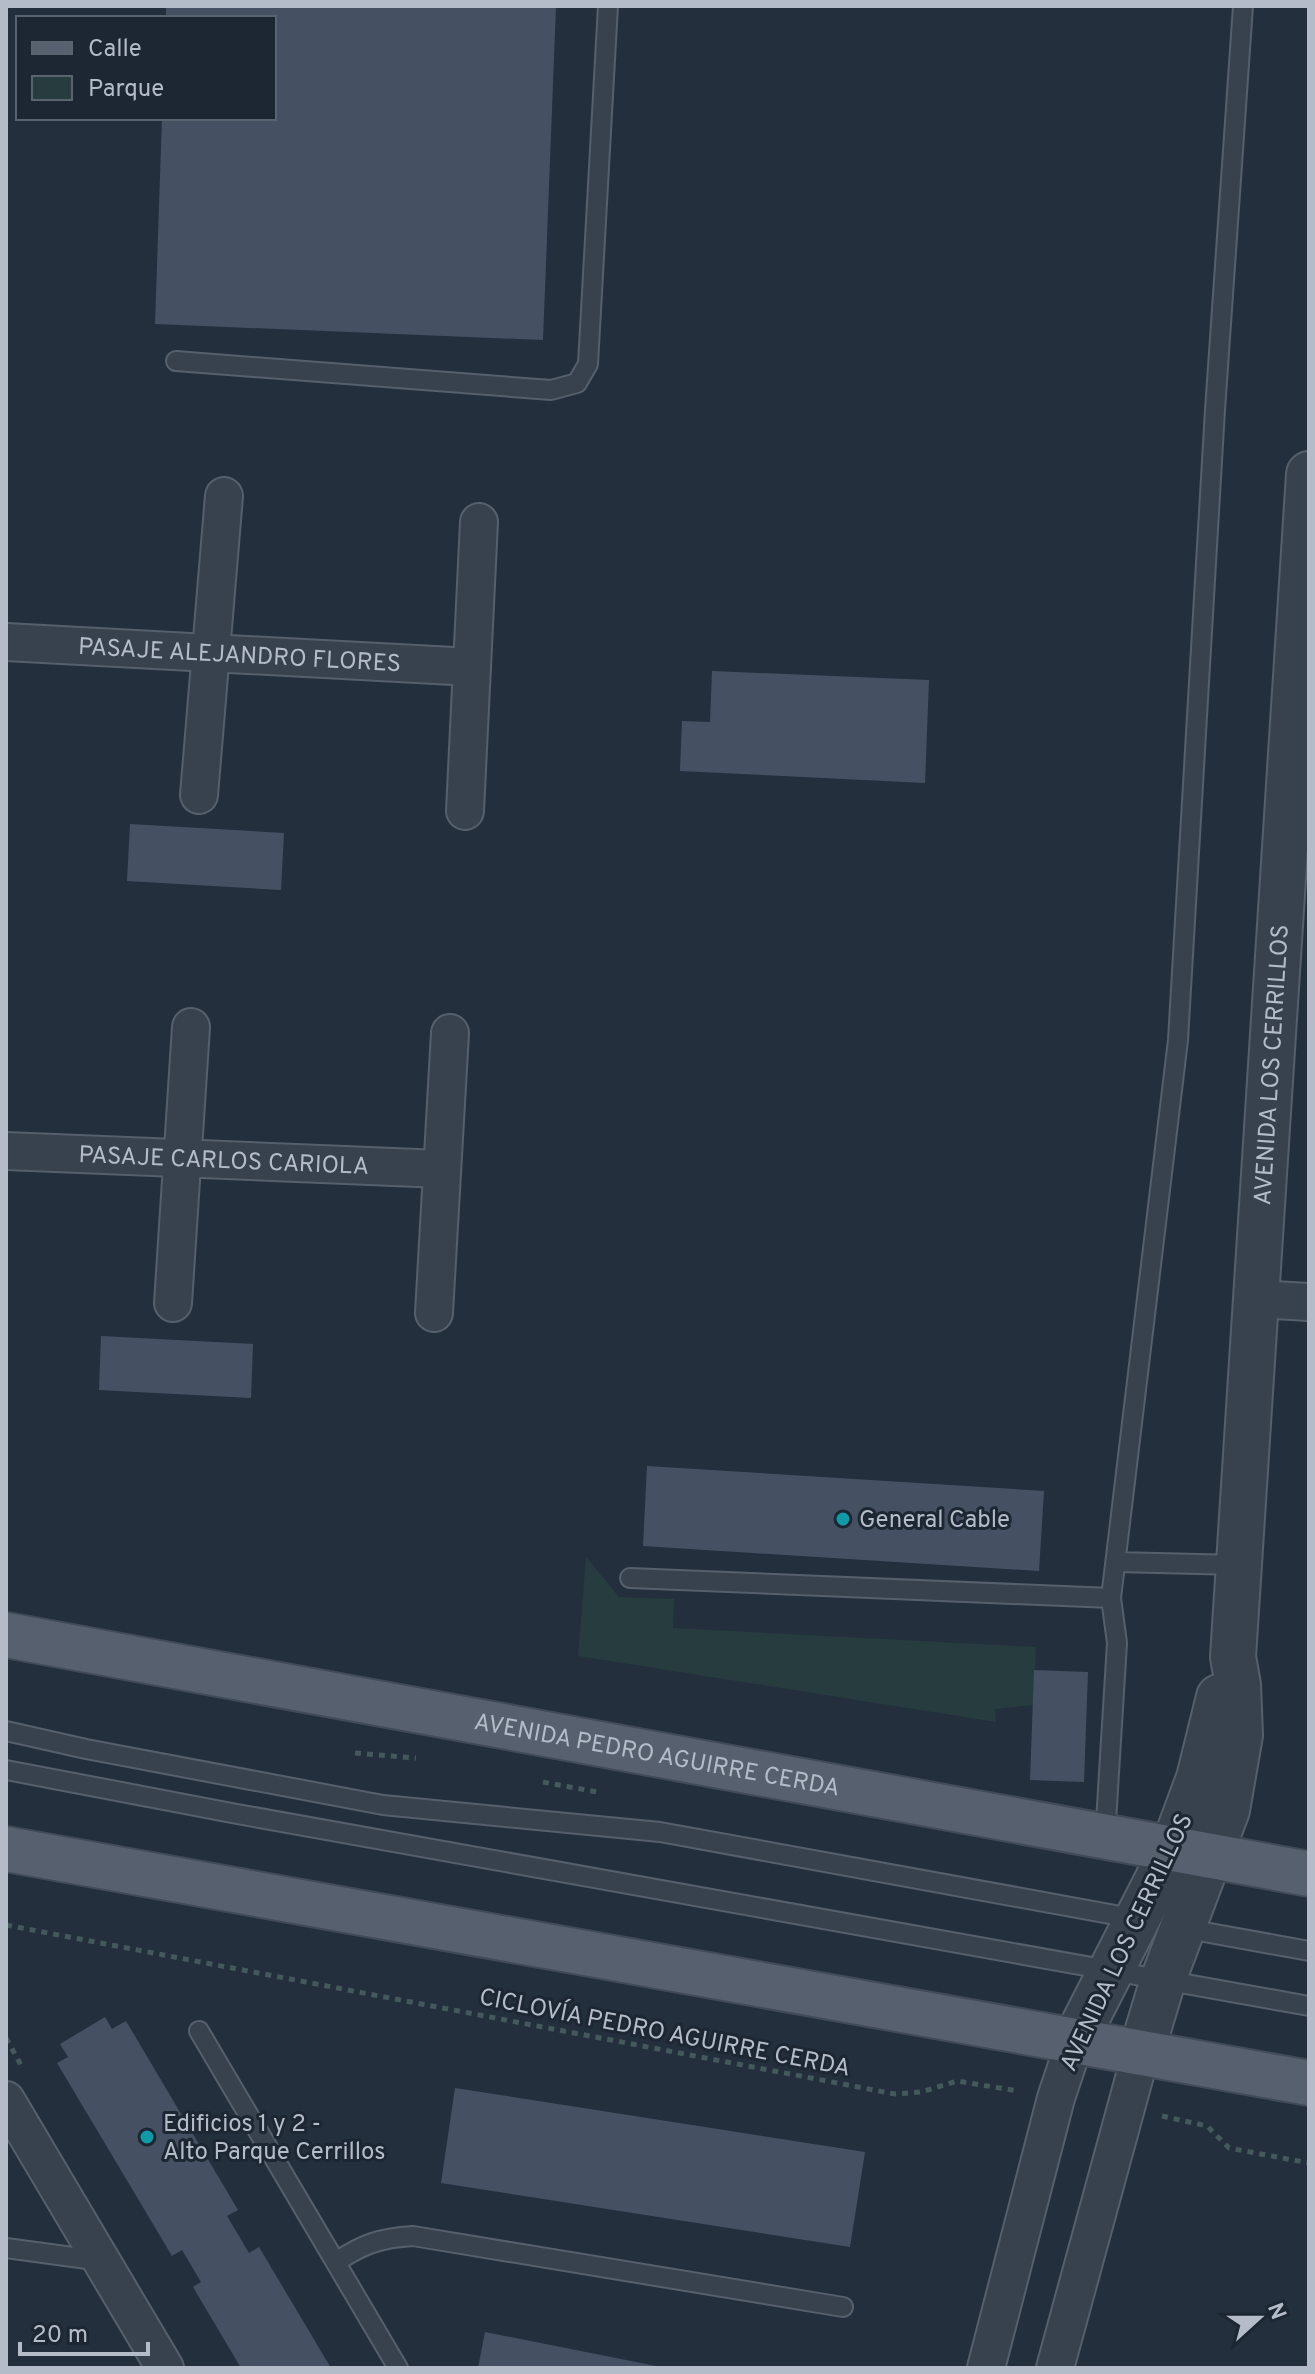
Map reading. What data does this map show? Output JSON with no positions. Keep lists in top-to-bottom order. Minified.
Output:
{"streets":{"main road":["AVENIDA PEDRO AGUIRRE CERDA"],"street":["PASAJE ALEJANDRO FLORES","AVENIDA LOS CERRILLOS","PASAJE CARLOS CARIOLA"],"path":["CICLOVÍA PEDRO AGUIRRE CERDA"]},"crossings":[["AVENIDA LOS CERRILLOS","AVENIDA PEDRO AGUIRRE CERDA"],["AVENIDA LOS CERRILLOS","CICLOVÍA PEDRO AGUIRRE CERDA"]],"places":["General Cable","Edificios 1 y 2 - Alto Parque Cerrillos"],"legend":["Calle","Parque"],"scale_bar":"20 m","north":"right"}
